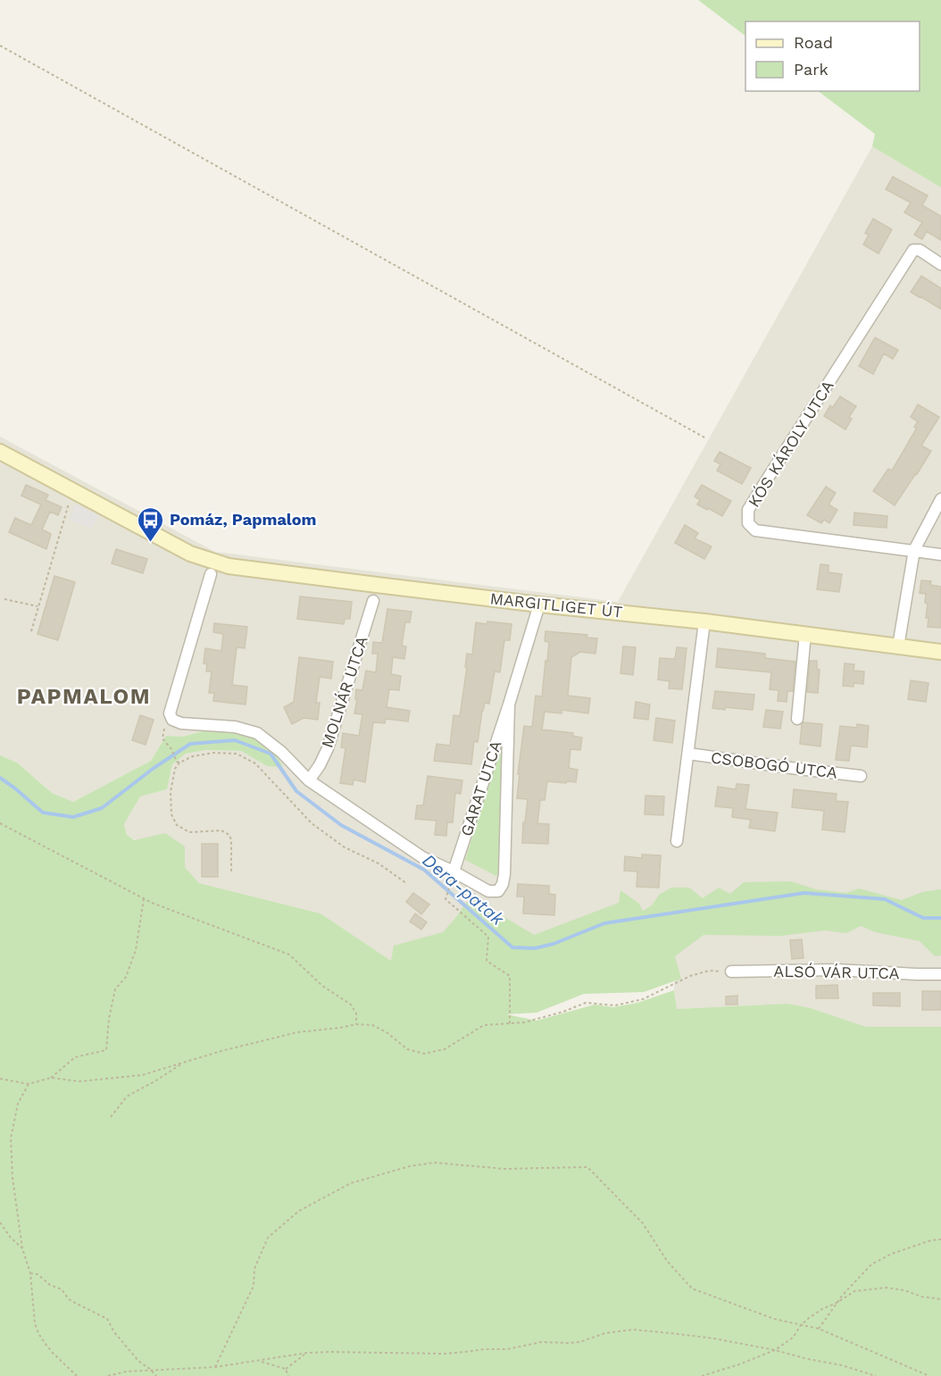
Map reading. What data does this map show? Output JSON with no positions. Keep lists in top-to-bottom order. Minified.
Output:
{"streets":{"main road":["MARGITLIGET ÚT"],"street":["KÓS KÁROLY UTCA","MOLNÁR UTCA","CSOBOGÓ UTCA","GARAT UTCA","ALSÓ VÁR UTCA"]},"crossings":[["MARGITLIGET ÚT","CSOBOGÓ UTCA"],["MARGITLIGET ÚT","GARAT UTCA"]],"districts":["PAPMALOM"],"water":["Dera-patak"],"places":{"bus stop":["Pomáz, Papmalom"]},"legend":["Road","Park"]}
